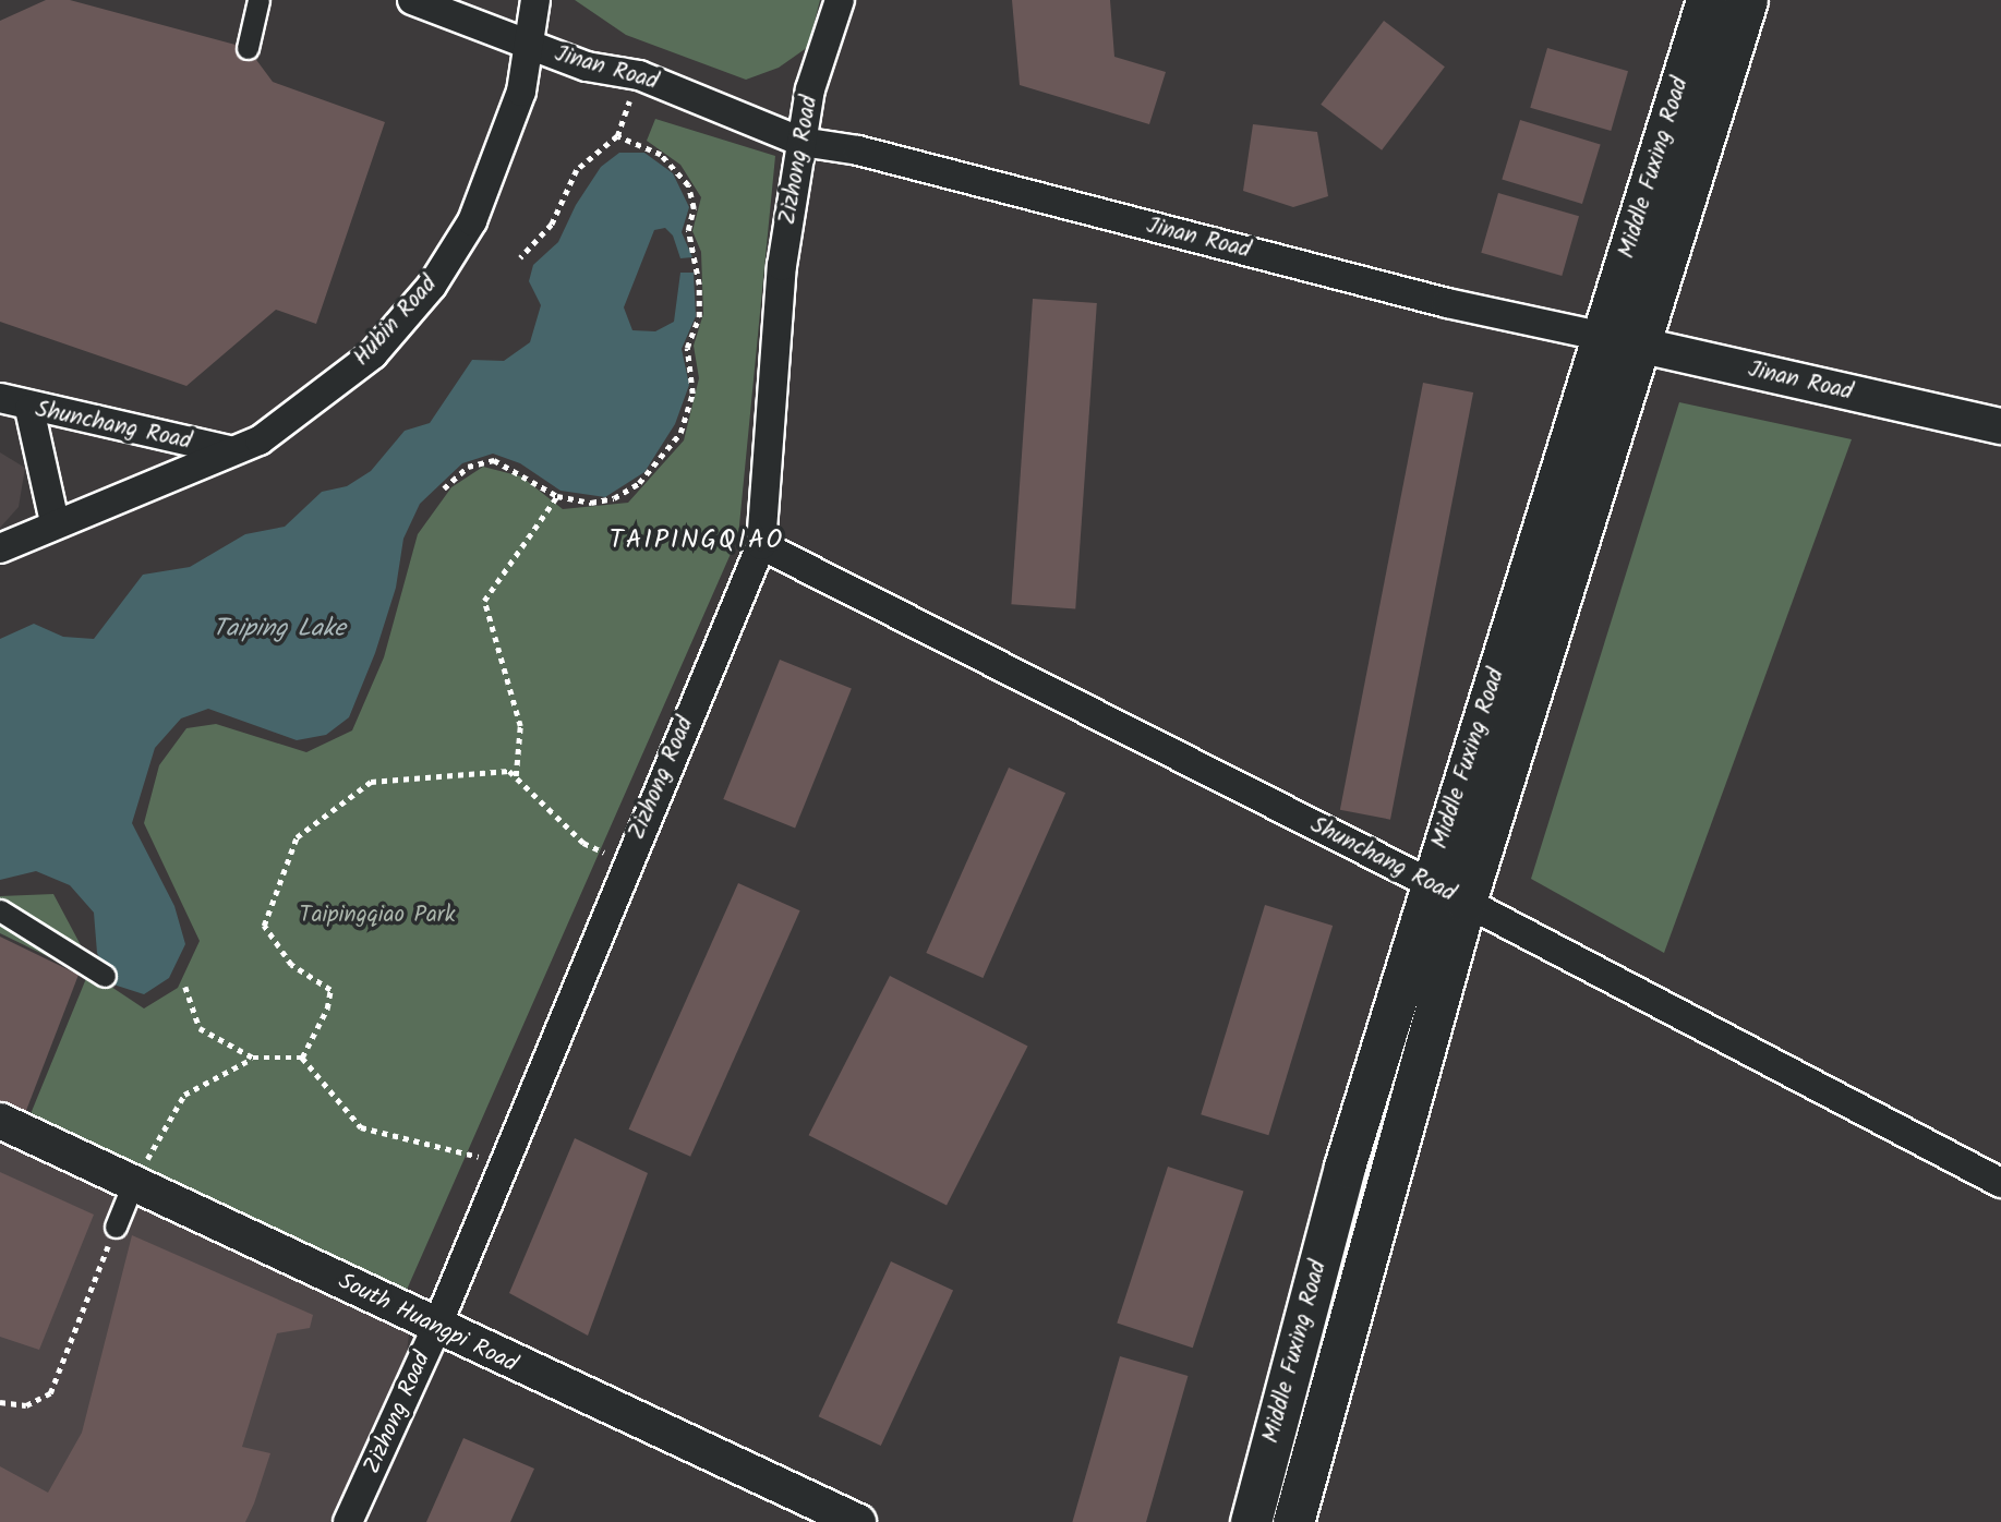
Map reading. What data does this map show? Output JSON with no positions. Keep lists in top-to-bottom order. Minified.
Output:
{"streets":{"main road":["Middle Fuxing Road"],"street":["Jinan Road","Zizhong Road","Hubin Road","Shunchang Road","South Huangpi Road"]},"crossings":[["Jinan Road","Zizhong Road"],["Jinan Road","Middle Fuxing Road"],["Jinan Road","Hubin Road"],["Zizhong Road","Shunchang Road"],["Zizhong Road","South Huangpi Road"],["Middle Fuxing Road","Shunchang Road"],["Hubin Road","Shunchang Road"]],"districts":["TAIPINGQIAO"],"water":["Taiping Lake"],"parks":["Taipingqiao Park"]}
